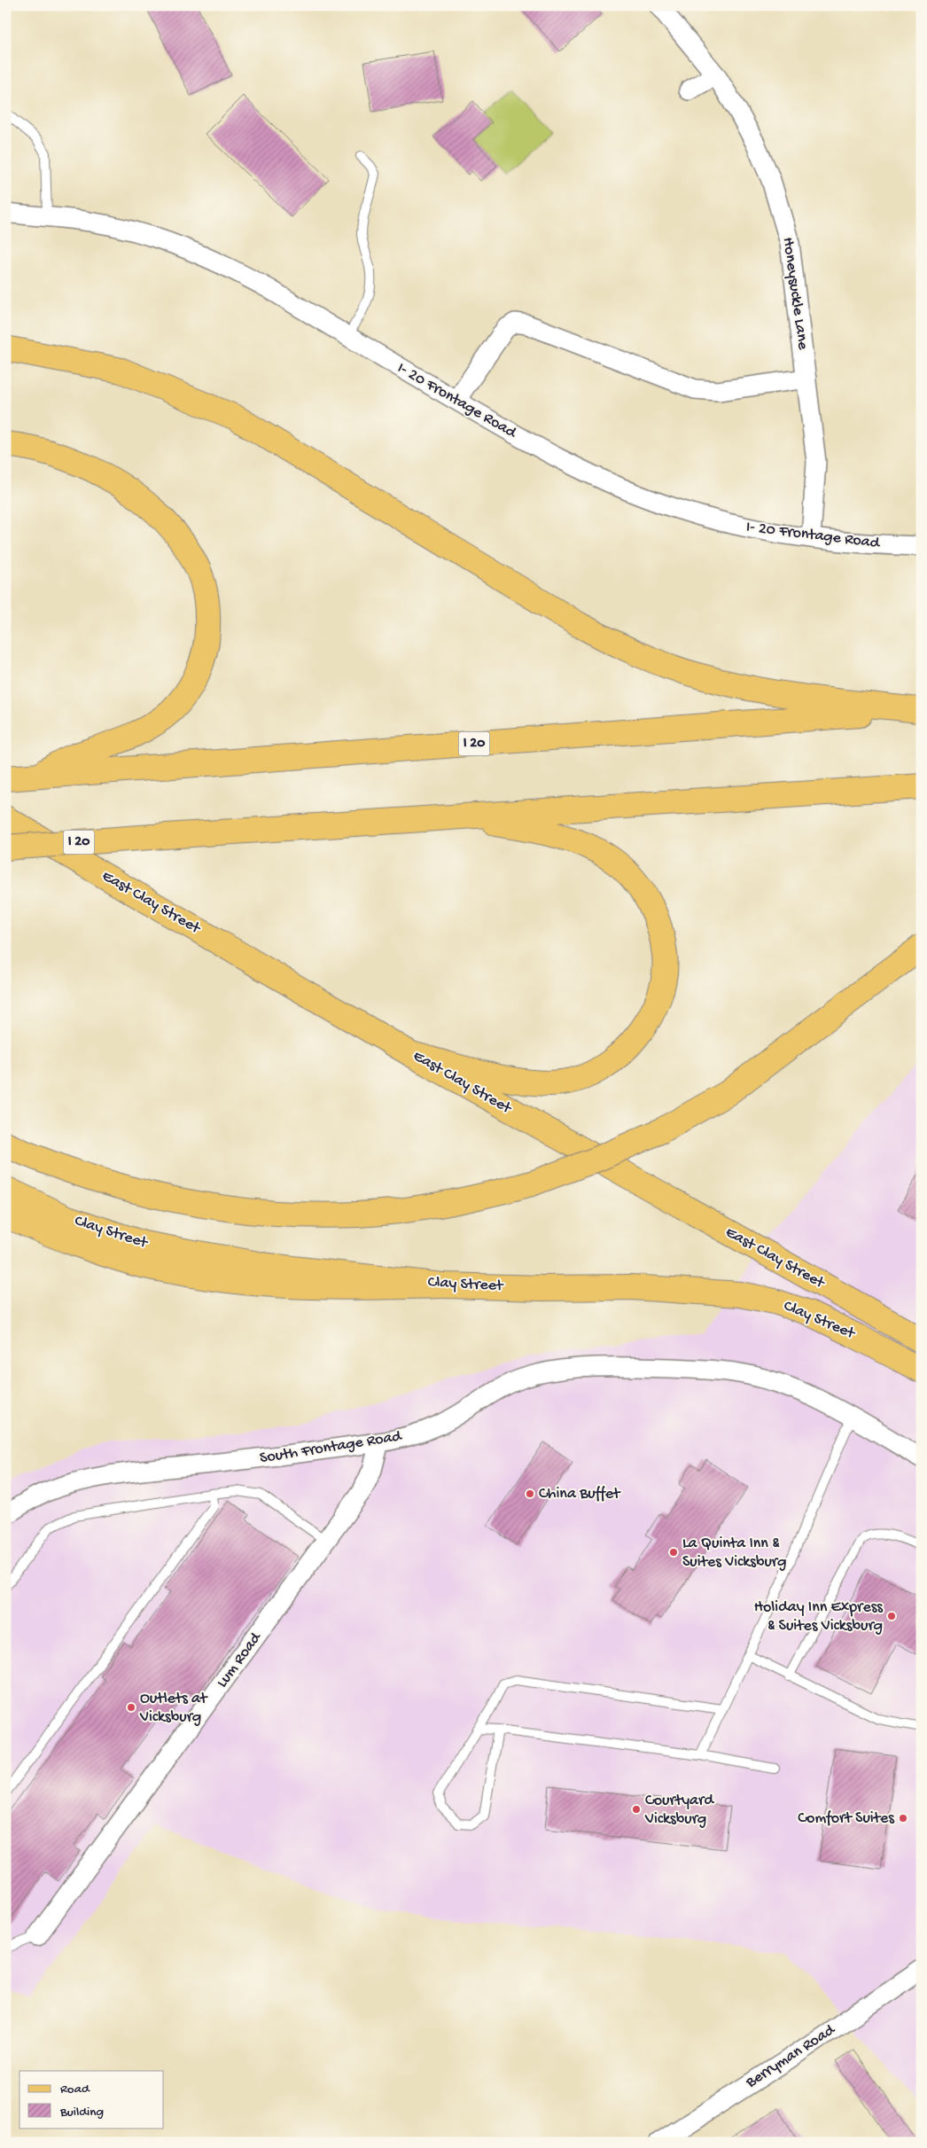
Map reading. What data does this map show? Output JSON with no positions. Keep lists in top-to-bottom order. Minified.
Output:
{"streets":{"main road":["I 20","East Clay Street","Clay Street"],"street":["Honeysuckle Lane","I- 20 Frontage Road","South Frontage Road","Lum Road","Berryman Road"]},"crossings":[["Honeysuckle Lane","I- 20 Frontage Road"],["South Frontage Road","Lum Road"]],"places":["China Buffet","La Quinta Inn & Suites Vicksburg","Holiday Inn Express & Suites Vicksburg","Outlets at Vicksburg","Courtyard Vicksburg","Comfort Suites"],"legend":["Road","Building"]}
